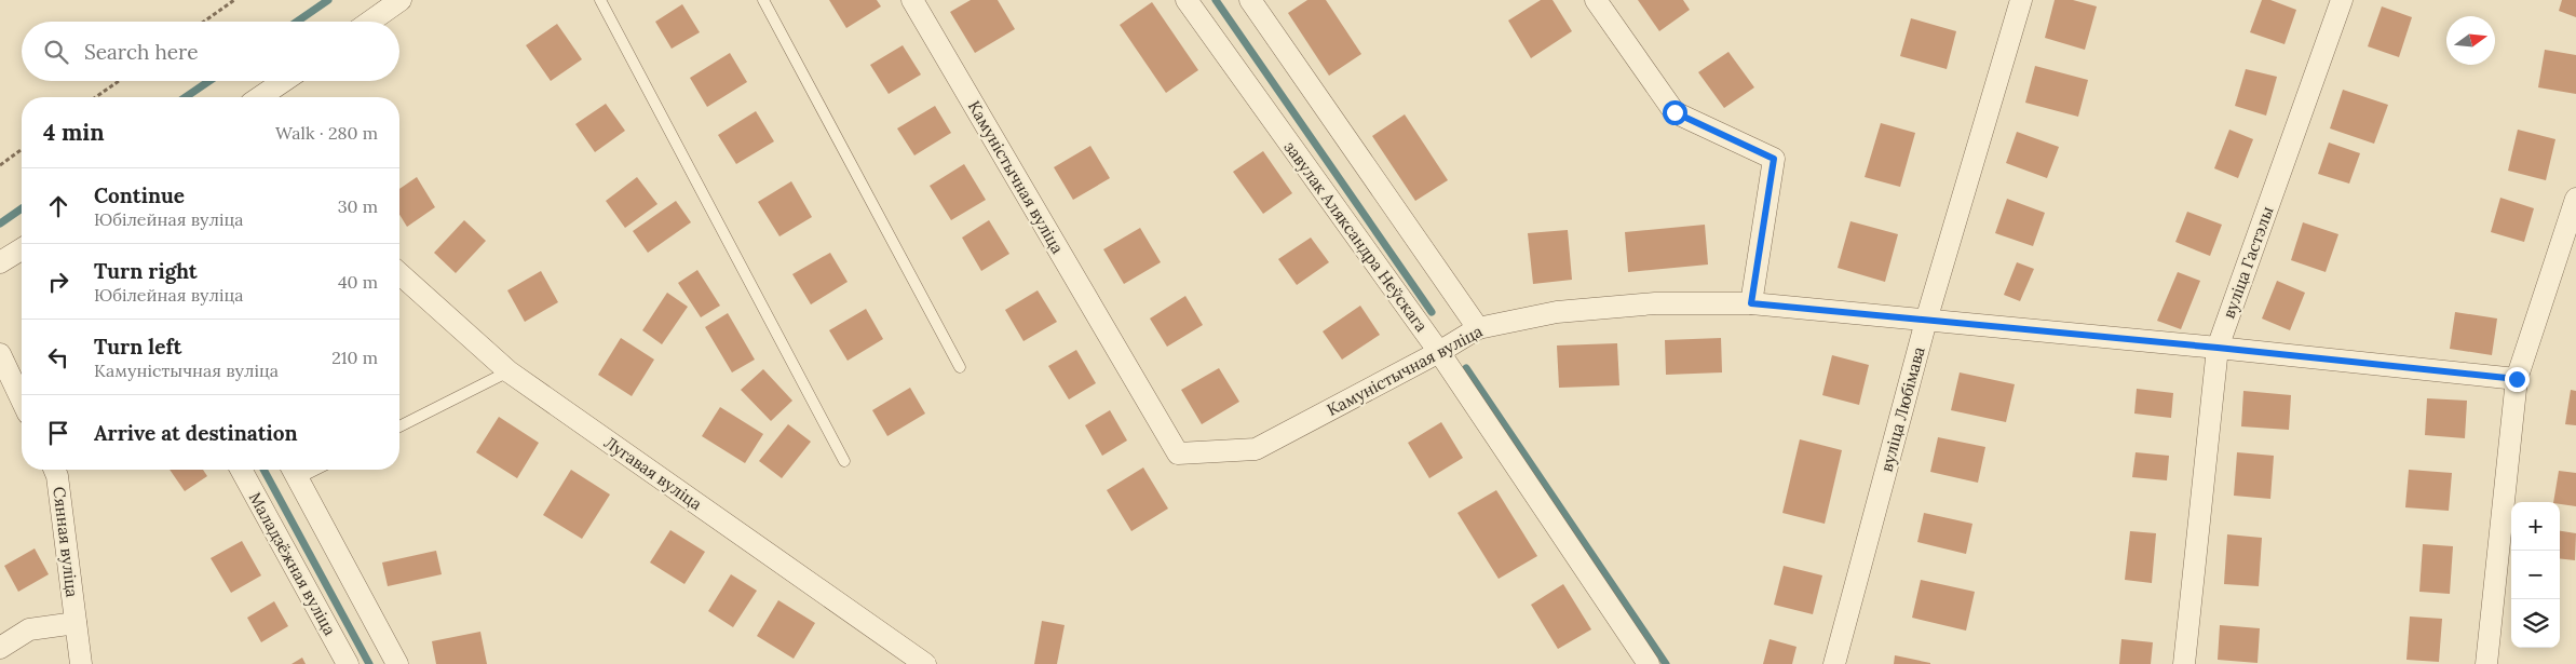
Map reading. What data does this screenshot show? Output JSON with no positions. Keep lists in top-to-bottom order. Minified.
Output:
{"streets":{"street":["Камуністычная вуліца","завулак Аляксандра Неўскага","вуліца Гастэлы","вуліца Любімава","Лугавая вуліца","Сянная вуліца","Маладзёжная вуліца"]},"crossings":[["Камуністычная вуліца","завулак Аляксандра Неўскага"],["Камуністычная вуліца","вуліца Гастэлы"],["Камуністычная вуліца","вуліца Любімава"]],"north":"right","page":{"search":"Search here","heading":["4 min","Walk · 280 m"],"list":[["Continue","Юбілейная вуліца","30 m"],["Turn right","Юбілейная вуліца","40 m"],["Turn left","Камуністычная вуліца","210 m"],"Arrive at destination"],"map_buttons":["+","−"]}}
